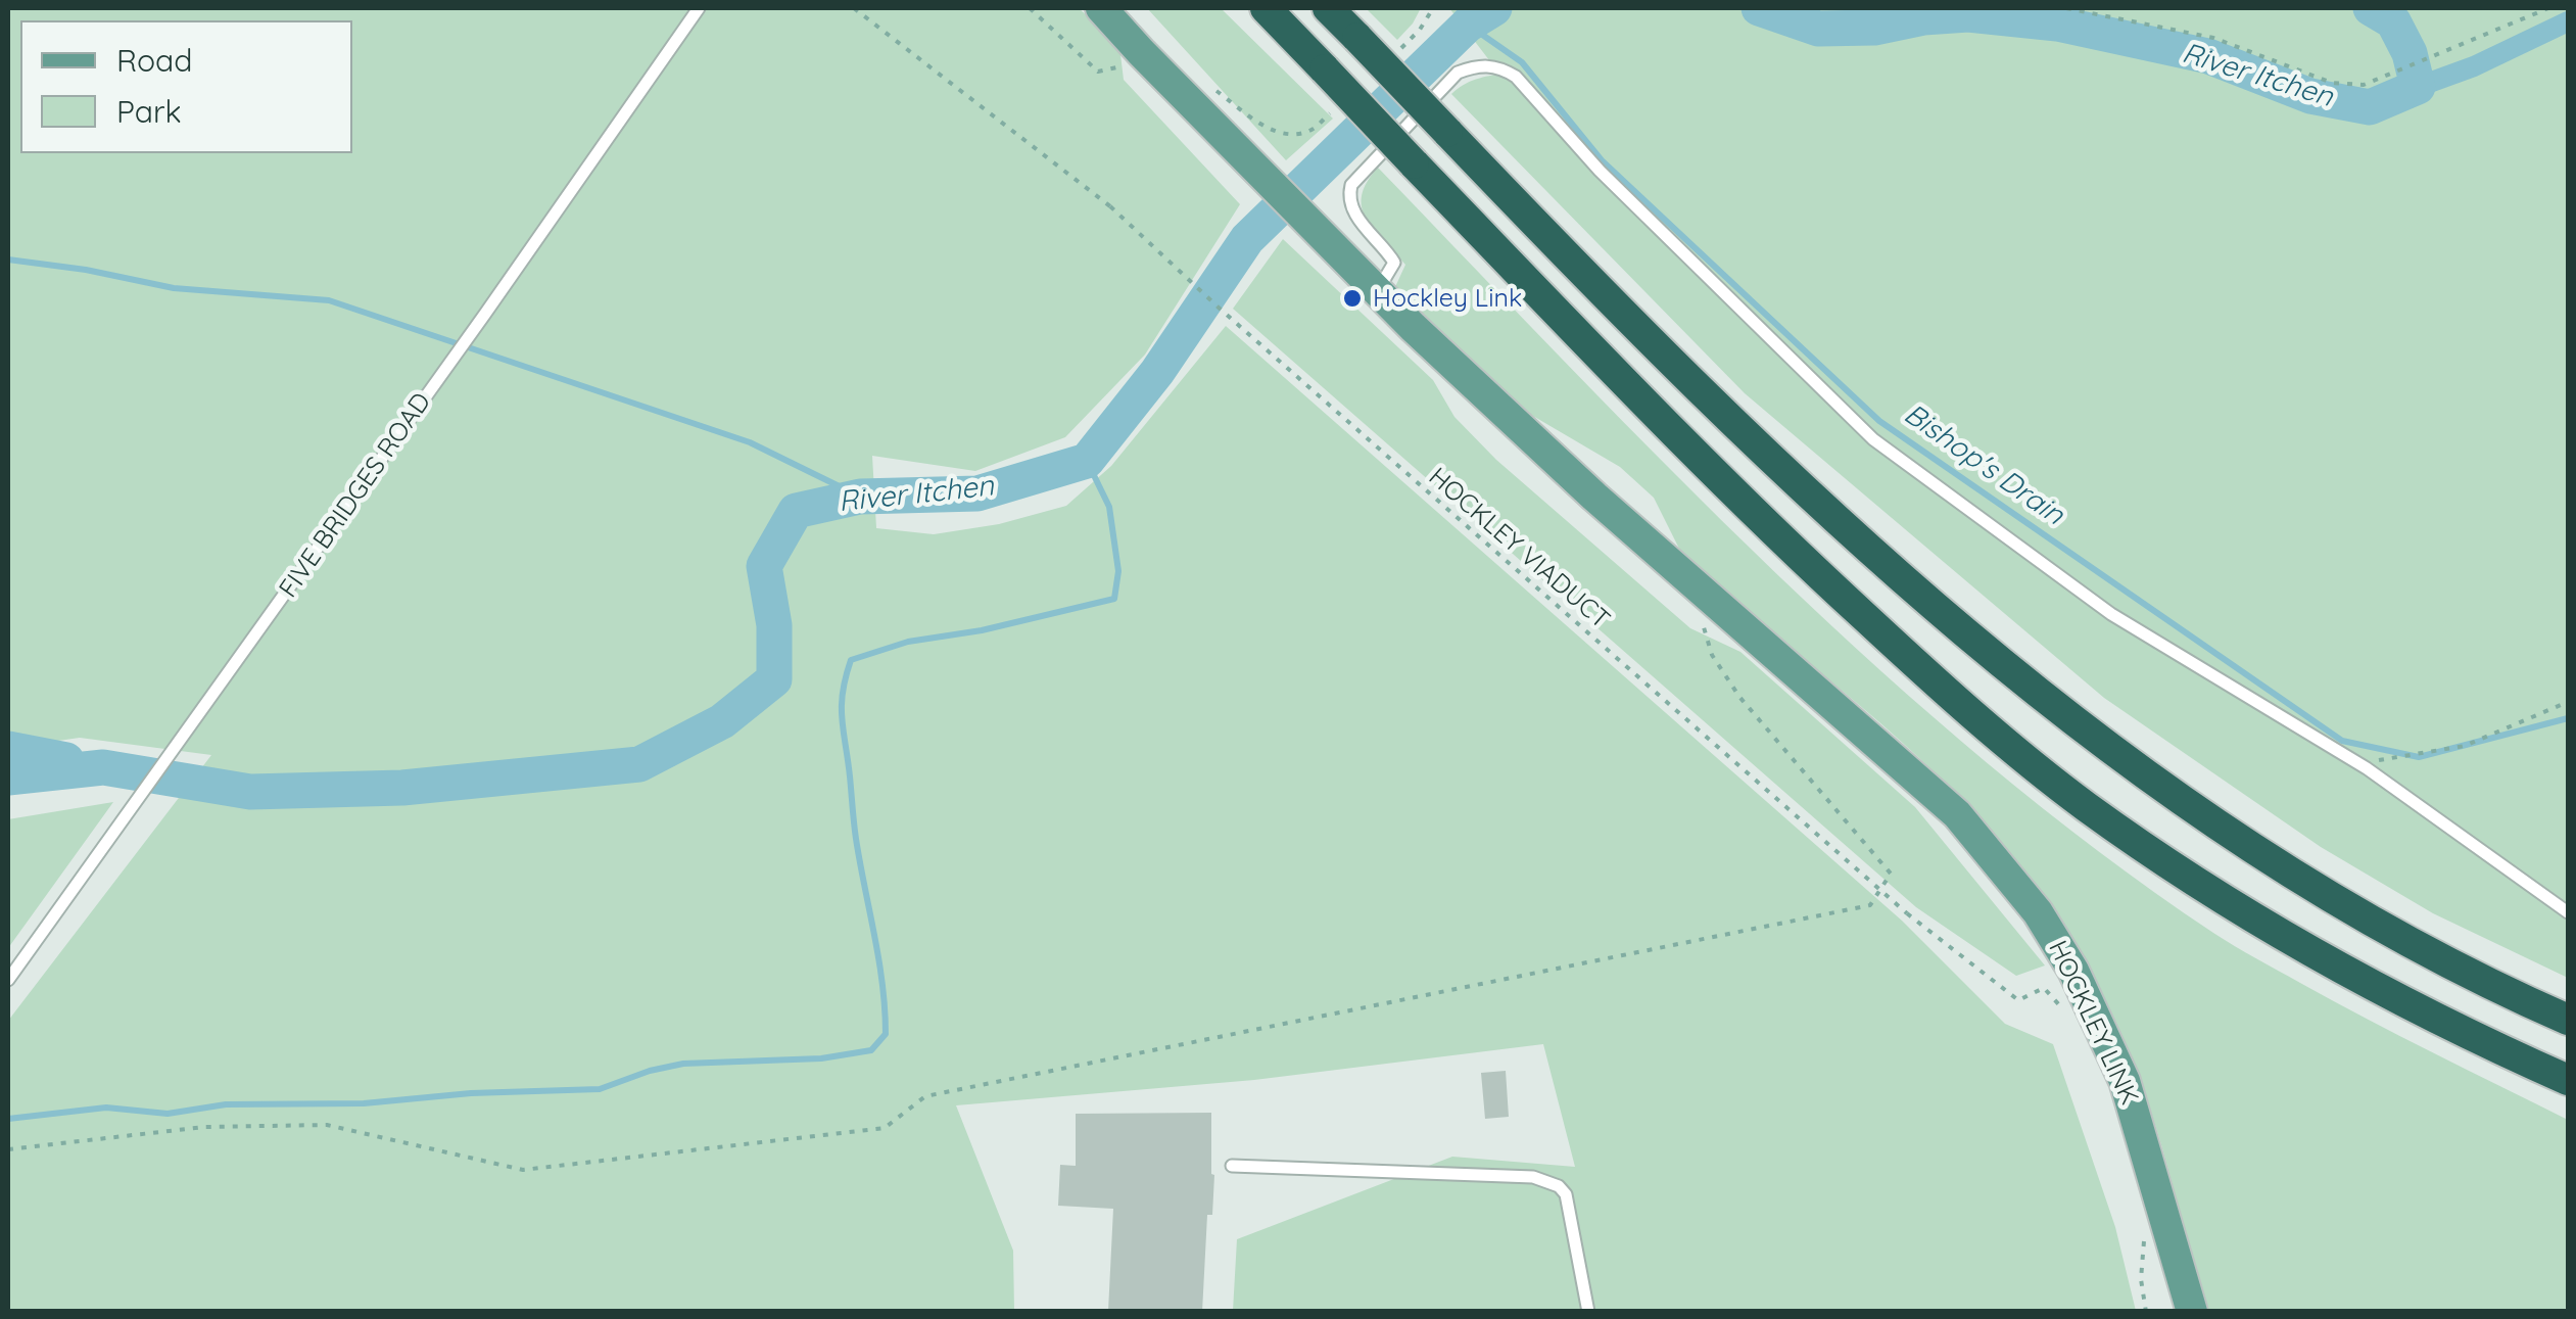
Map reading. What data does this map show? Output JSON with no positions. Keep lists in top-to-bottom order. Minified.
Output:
{"streets":{"main road":["HOCKLEY LINK"],"lane":["FIVE BRIDGES ROAD"],"path":["HOCKLEY VIADUCT"]},"water":["River Itchen","Bishop's Drain"],"places":["Hockley Link"],"legend":["Road","Park"]}
